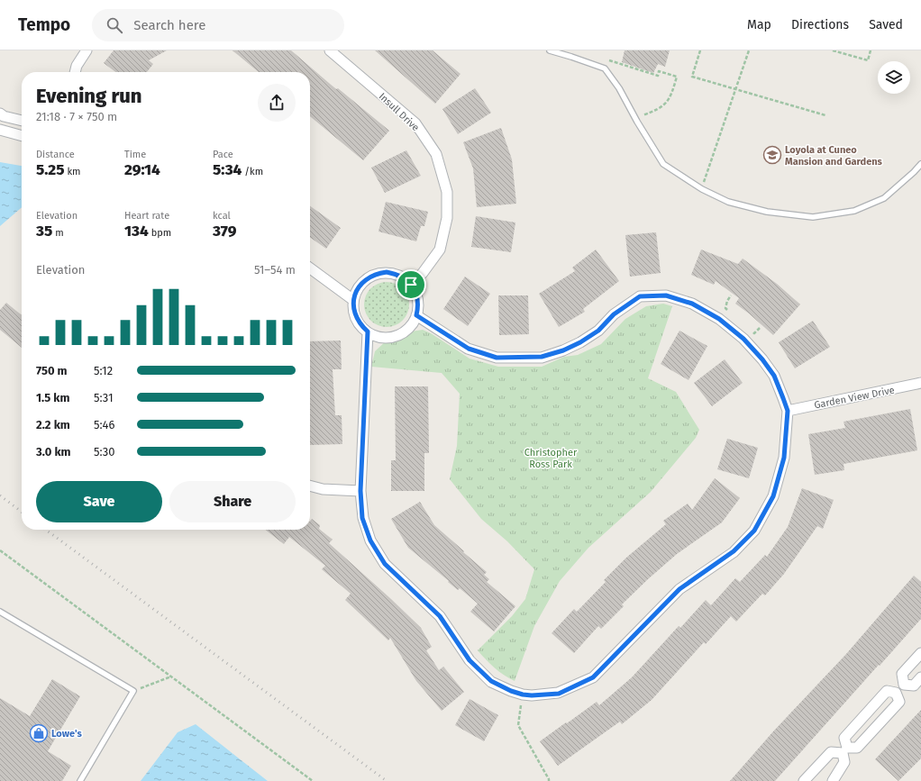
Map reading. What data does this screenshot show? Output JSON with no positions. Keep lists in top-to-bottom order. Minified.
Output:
{"streets":{"street":["Insull Drive","Garden View Drive"]},"parks":["Christopher Ross Park"],"places":{"school or university":["Loyola at Cuneo Mansion and Gardens"],"shop":["Lowe's"]},"page":{"header":"Tempo","search":"Search here","nav":["Map","Directions","Saved"],"heading":["Evening run","21:18 · 7 × 750 m"],"stats":[["Distance","5.25 km"],["Time","29:14"],["Pace","5:34 /km"],["Elevation","35 m"],["Heart rate","134 bpm"],["kcal","379"]],"chart":["Elevation","51–54 m"],"list":[{"name":"750 m","note":"5:12"},{"name":"1.5 km","note":"5:31"},{"name":"2.2 km","note":"5:46"},{"name":"3.0 km","note":"5:30"}],"buttons":["Save","Share"]}}
